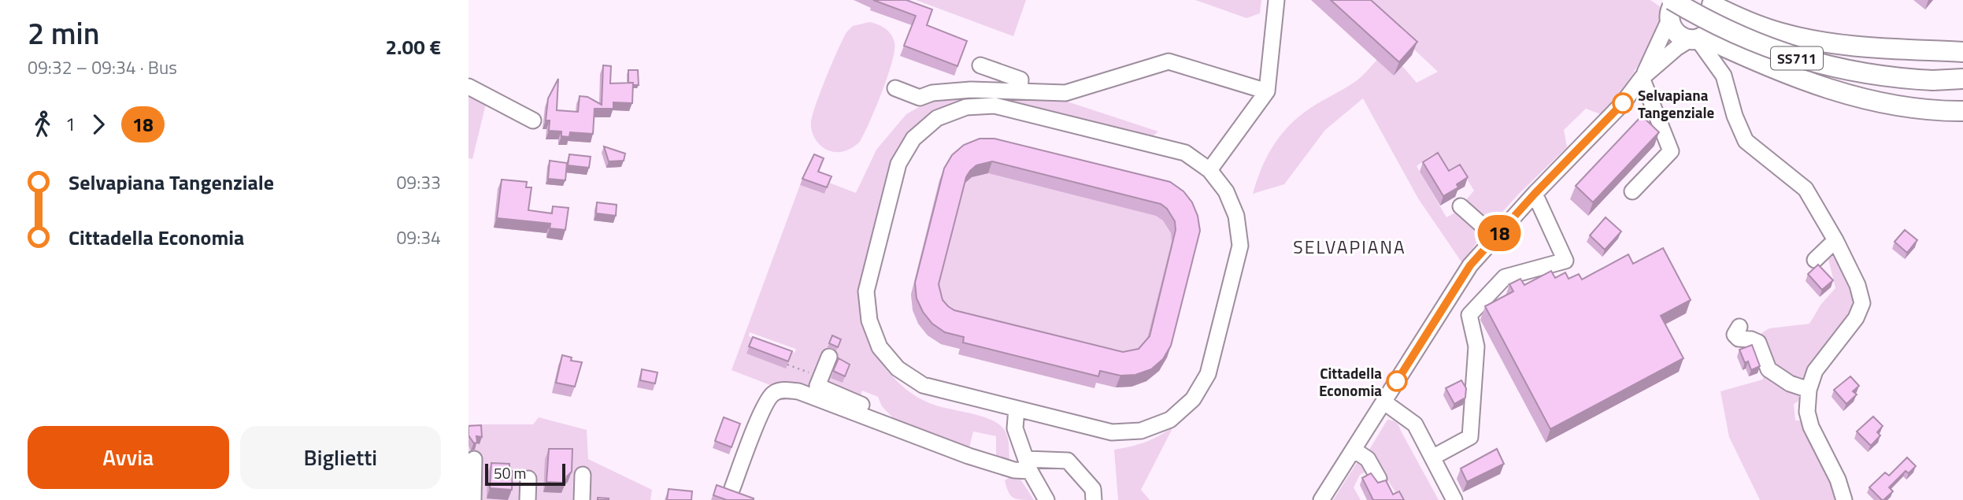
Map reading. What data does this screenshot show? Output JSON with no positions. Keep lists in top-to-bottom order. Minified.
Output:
{"streets":{"main road":["SS711"]},"districts":["SELVAPIANA"],"places":["Selvapiana Tangenziale","Cittadella Economia"],"lines":["bus line 18"],"scale_bar":"50 m","page":{"heading":["2 min","09:32 – 09:34 · Bus","2.00 €"],"on_map":"18","legs":["1","18"],"list":[{"name":"Selvapiana Tangenziale","value":"09:33"},{"name":"Cittadella Economia","value":"09:34"}],"buttons":["Avvia","Biglietti"],"scale":"50 m"}}
